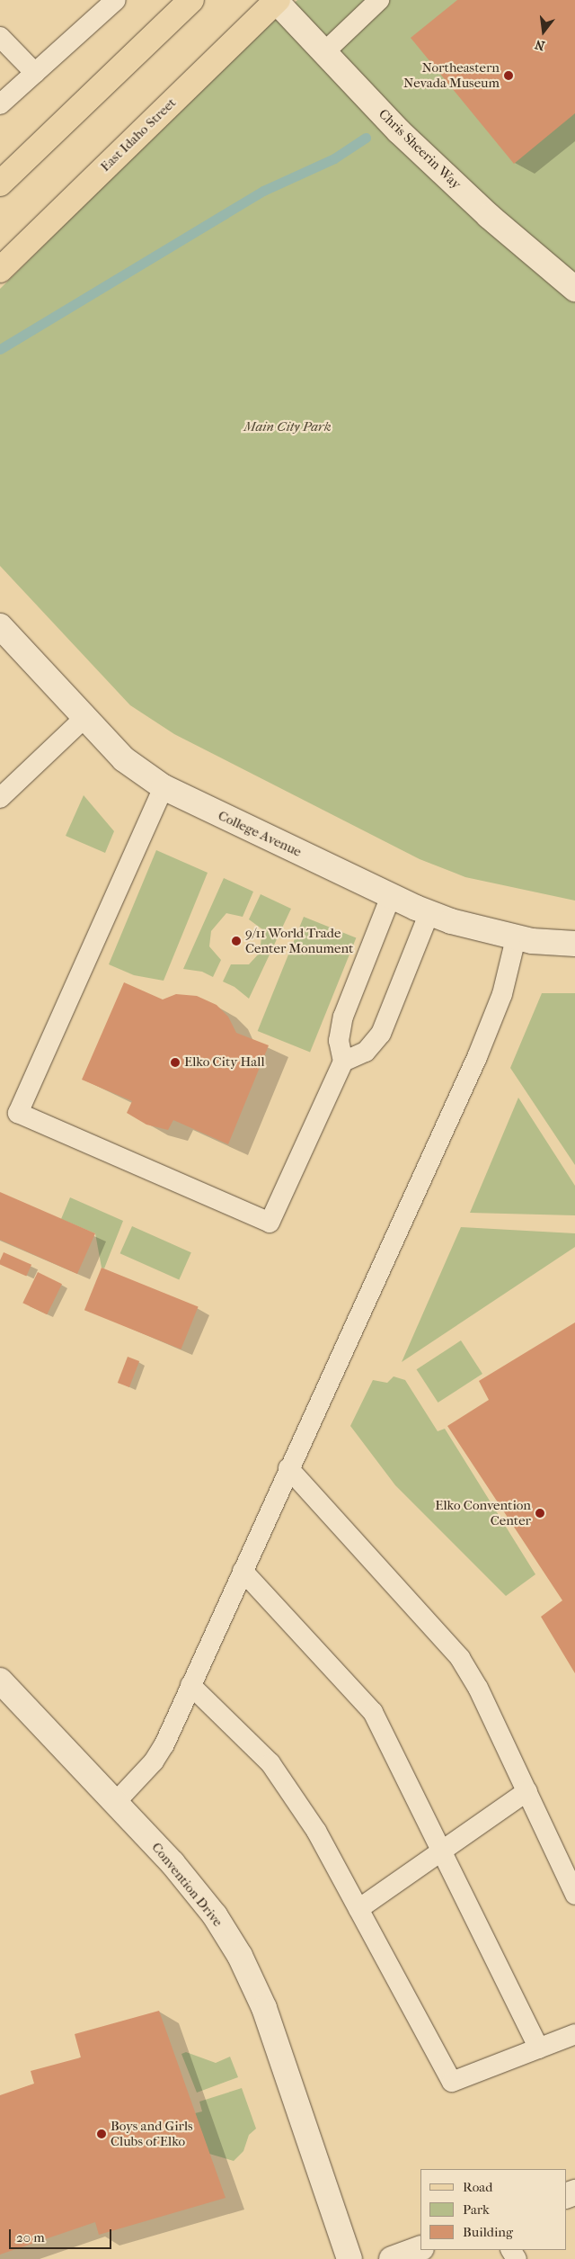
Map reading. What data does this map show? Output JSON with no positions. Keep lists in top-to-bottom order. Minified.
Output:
{"streets":{"main road":["East Idaho Street"],"street":["Chris Sheerin Way","College Avenue","Convention Drive"]},"crossings":[["East Idaho Street","Chris Sheerin Way"]],"parks":["Main City Park"],"places":["Northeastern Nevada Museum","9/11 World Trade Center Monument","Elko City Hall","Elko Convention Center","Boys and Girls Clubs of Elko"],"legend":["Road","Park","Building"],"scale_bar":"20 m","north":"bottom"}
